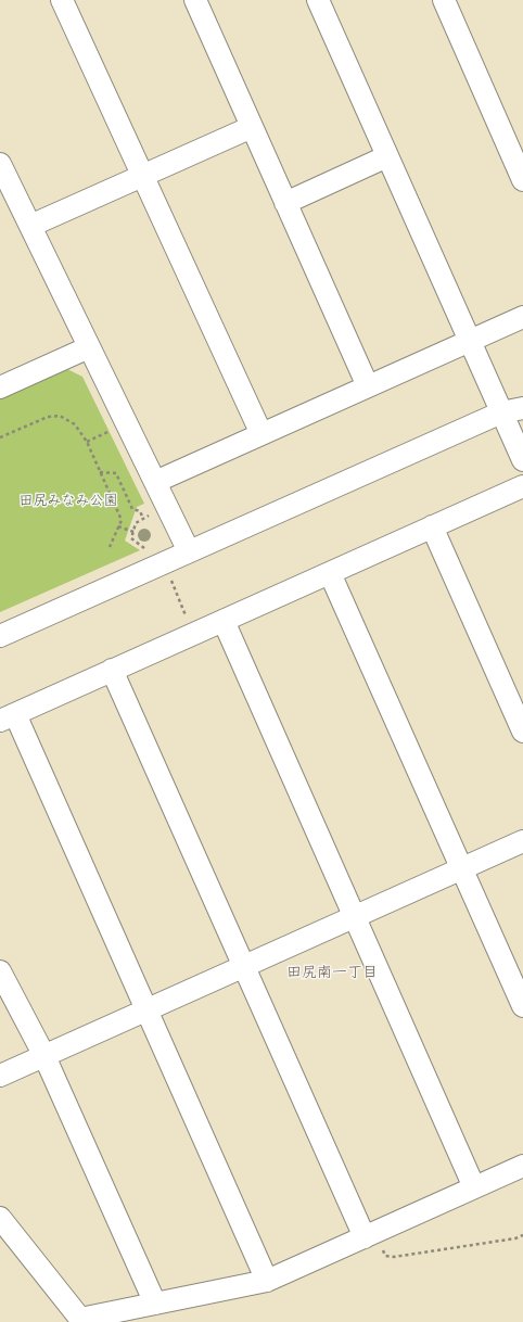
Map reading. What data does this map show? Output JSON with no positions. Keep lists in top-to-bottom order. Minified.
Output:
{"districts":["田尻南一丁目"],"parks":["田尻みなみ公園"]}
